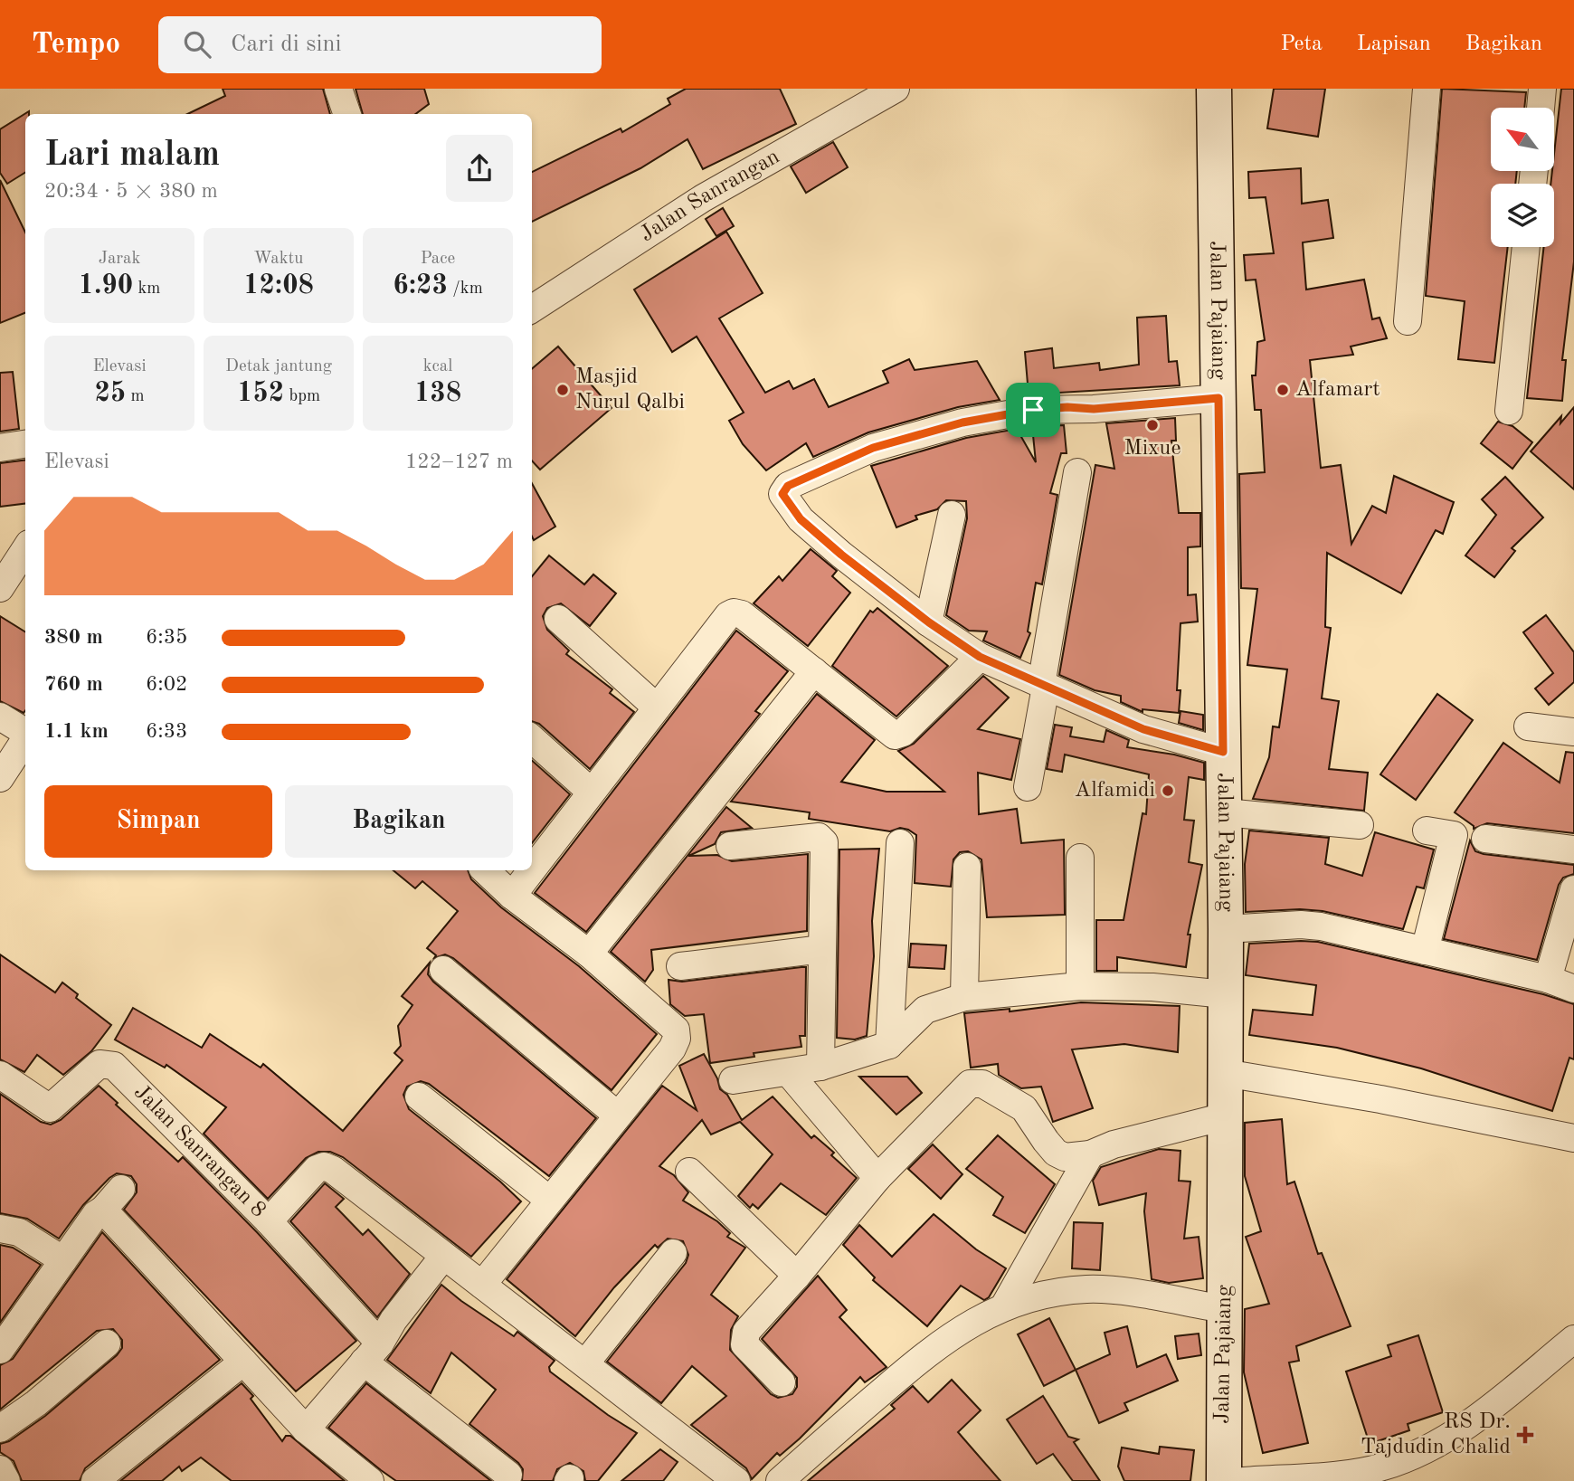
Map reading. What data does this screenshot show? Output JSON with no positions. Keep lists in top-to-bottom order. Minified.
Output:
{"streets":{"main road":["Jalan Pajaiang"],"street":["Jalan Sanrangan","Jalan Sanrangan 8"]},"places":{"other":["Masjid Nurul Qalbi","Alfamart","Mixue","Alfamidi"],"health":["RS Dr. Tajdudin Chalid"]},"north":"top left","page":{"header":"Tempo","search":"Cari di sini","nav":["Peta","Lapisan","Bagikan"],"heading":["Lari malam","20:34 · 5 × 380 m"],"stats":[["Jarak","1.90 km"],["Waktu","12:08"],["Pace","6:23 /km"],["Elevasi","25 m"],["Detak jantung","152 bpm"],["kcal","138"]],"chart":["Elevasi","122–127 m"],"list":[{"name":"380 m","note":"6:35"},{"name":"760 m","note":"6:02"},{"name":"1.1 km","note":"6:33"}],"buttons":["Simpan","Bagikan"]}}
